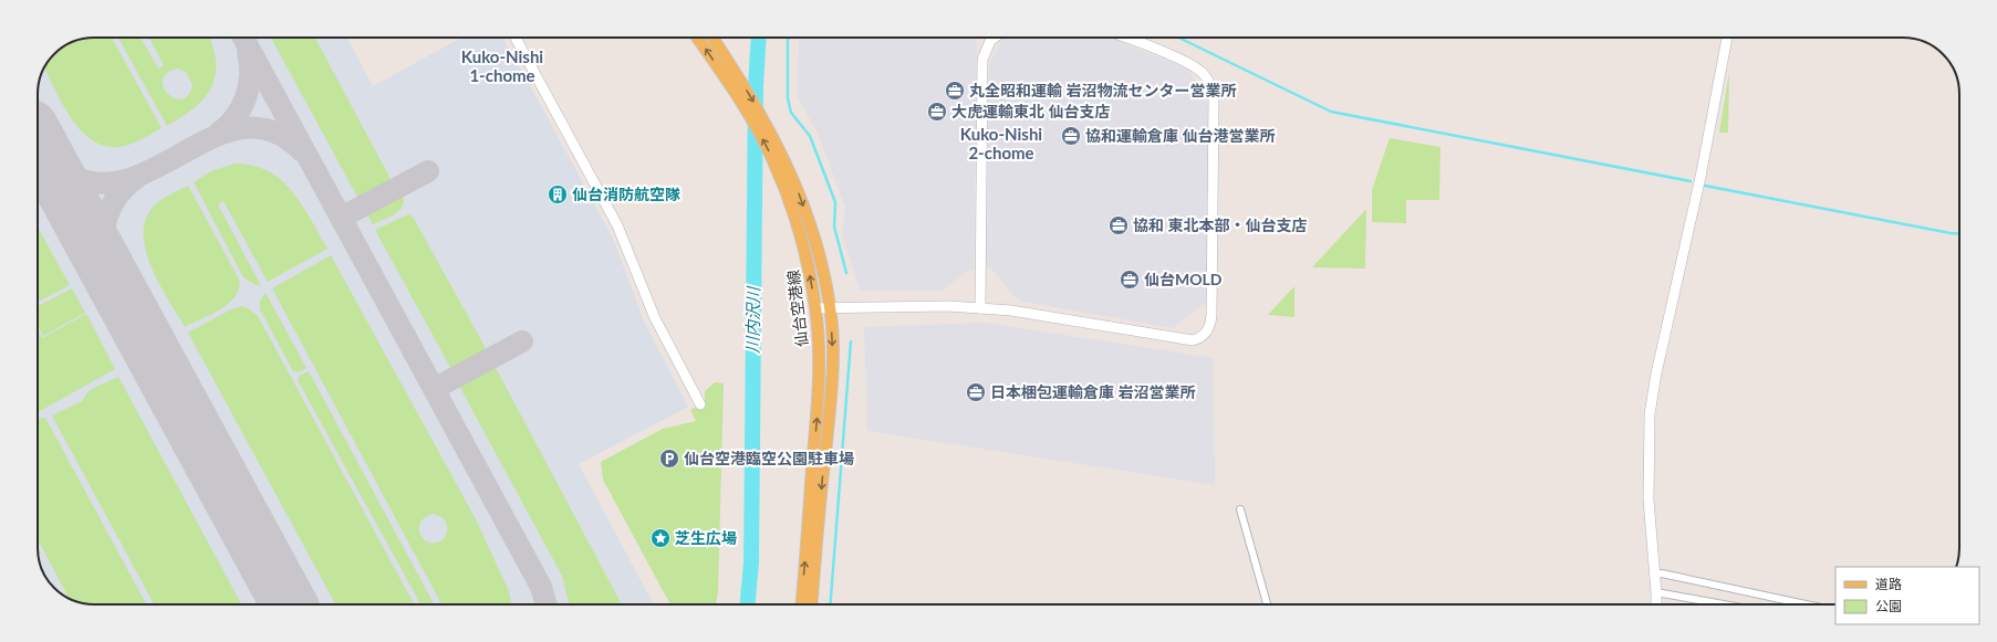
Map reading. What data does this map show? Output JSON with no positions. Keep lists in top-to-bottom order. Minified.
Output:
{"streets":{"main road":["仙台空港線"]},"districts":["Kuko-Nishi 1-chome","Kuko-Nishi 2-chome"],"water":["川内沢川"],"places":{"office":["丸全昭和運輸 岩沼物流センター営業所","大虎運輸東北 仙台支店","協和運輸倉庫 仙台港営業所","協和 東北本部・仙台支店","仙台MOLD","日本梱包運輸倉庫 岩沼営業所"],"building":["仙台消防航空隊"],"parking":["仙台空港臨空公園駐車場"],"place":["芝生広場"]},"legend":["道路","公園"]}
